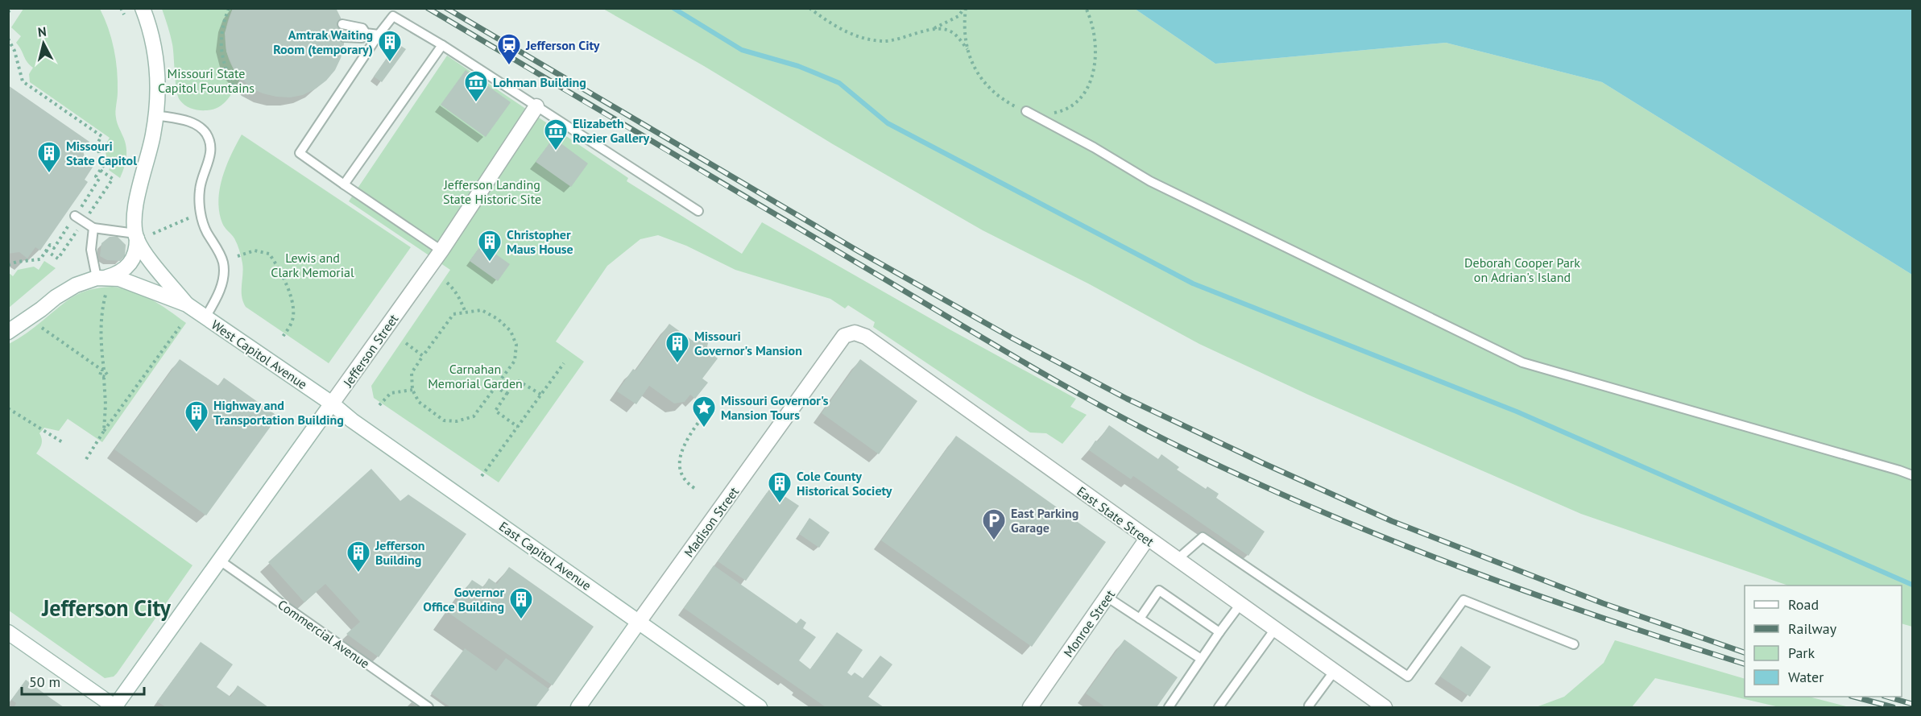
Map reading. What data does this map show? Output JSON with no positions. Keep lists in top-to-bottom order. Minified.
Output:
{"streets":{"street":["Jefferson Street","West Capitol Avenue","East State Street","Madison Street","East Capitol Avenue","Monroe Street"],"lane":["Commercial Avenue"]},"crossings":[["Jefferson Street","West Capitol Avenue"],["Jefferson Street","East Capitol Avenue"],["Jefferson Street","Commercial Avenue"],["West Capitol Avenue","East Capitol Avenue"],["East State Street","Madison Street"],["East State Street","Monroe Street"],["Madison Street","East Capitol Avenue"]],"districts":["Jefferson City"],"parks":["Missouri State Capitol Fountains","Jefferson Landing State Historic Site","Lewis and Clark Memorial","Deborah Cooper Park on Adrian's Island","Carnahan Memorial Garden"],"places":{"building":["Amtrak Waiting Room (temporary)","Missouri State Capitol","Christopher Maus House","Missouri Governor's Mansion","Highway and Transportation Building","Cole County Historical Society","Jefferson Building","Governor Office Building"],"station":["Jefferson City"],"museum":["Lohman Building","Elizabeth Rozier Gallery"],"place":["Missouri Governor's Mansion Tours"],"parking":["East Parking Garage"]},"legend":["Road","Railway","Park","Water"],"scale_bar":"50 m","north":"top"}
